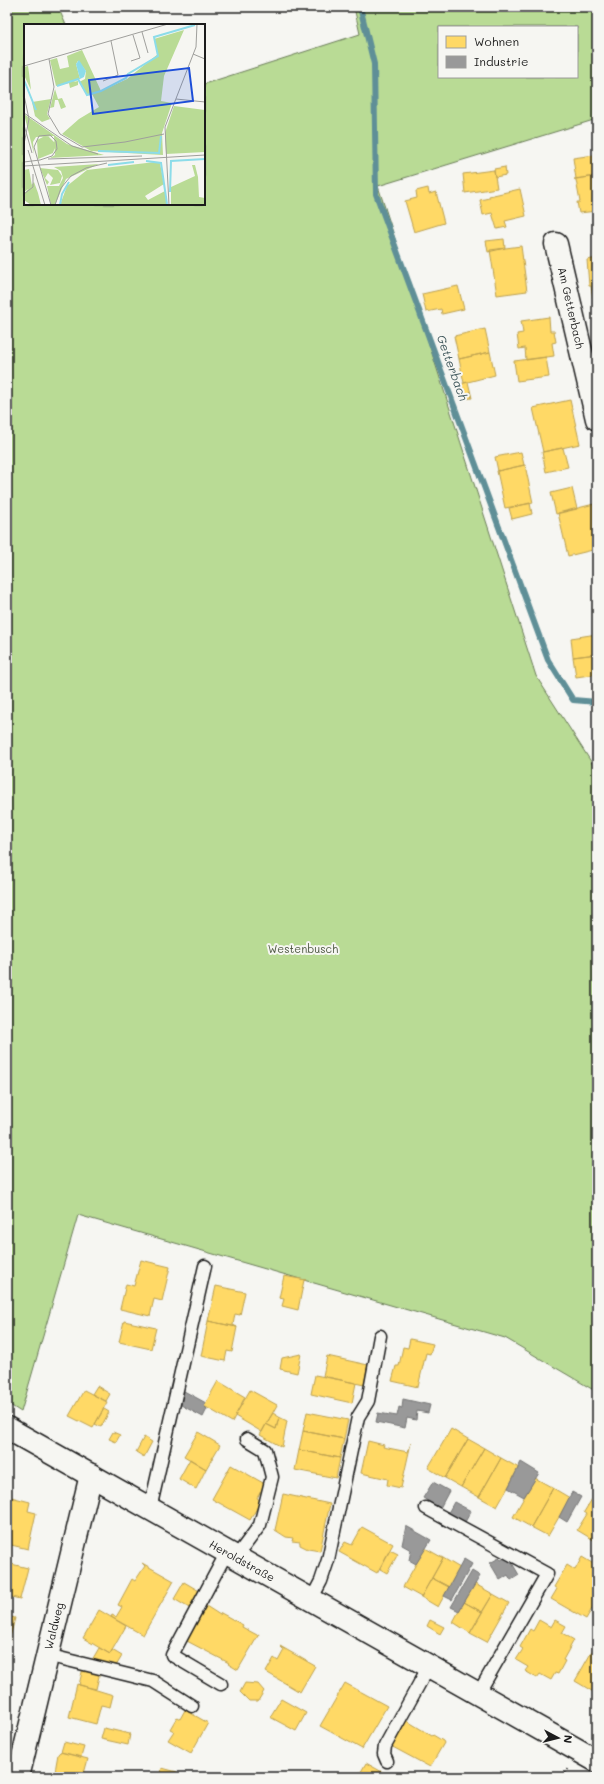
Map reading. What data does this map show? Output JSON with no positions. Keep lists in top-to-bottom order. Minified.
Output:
{"streets":{"main road":["Am Getterbach","Heroldstraße","Waldweg"]},"crossings":[["Heroldstraße","Waldweg"]],"water":["Getterbach"],"parks":["Westenbusch"],"legend":["Wohnen","Industrie"],"north":"right"}
